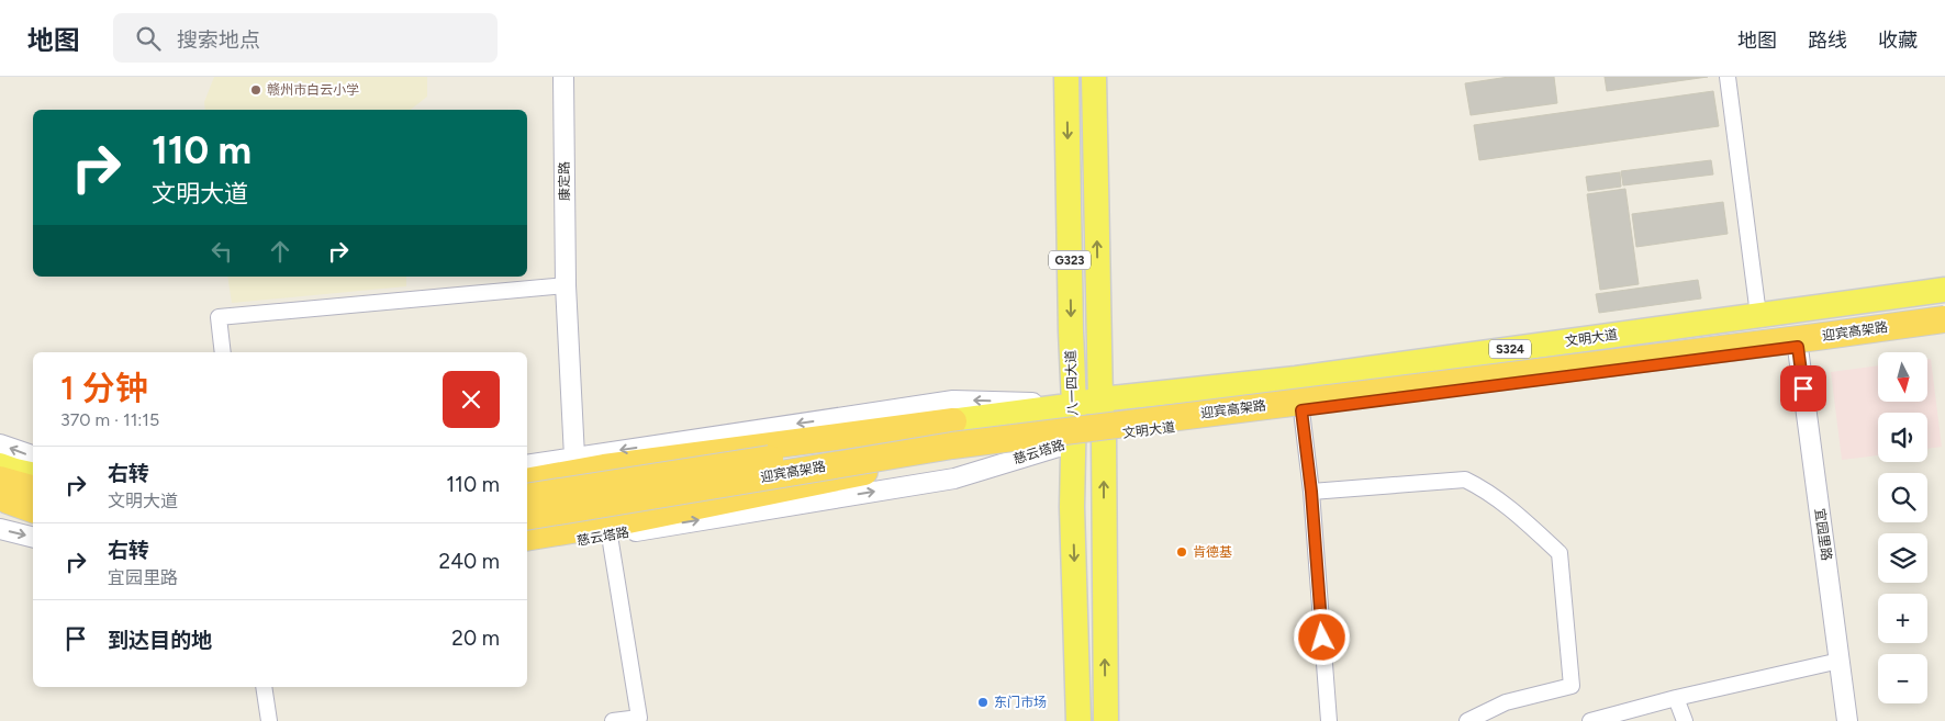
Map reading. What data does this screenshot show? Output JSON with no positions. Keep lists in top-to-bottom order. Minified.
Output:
{"streets":{"highway":["迎宾高架路"],"main road":["G323","文明大道","S324","八一四大道","慈云塔路"],"street":["康定路","宜园里路"]},"crossings":[["文明大道","八一四大道"],["文明大道","慈云塔路"],["文明大道","宜园里路"],["八一四大道","慈云塔路"]],"places":["赣州市白云小学","肯德基","东门市场"],"north":"bottom","page":{"header":"地图","search":"搜索地点","nav":["地图","路线","收藏"],"turn":["110 m","文明大道"],"map_buttons":["+","−"],"heading":["1 分钟","370 m · 11:15"],"list":[{"name":"右转","note":"文明大道","value":"110 m"},{"name":"右转","note":"宜园里路","value":"240 m"},{"name":"到达目的地","value":"20 m"}]}}
